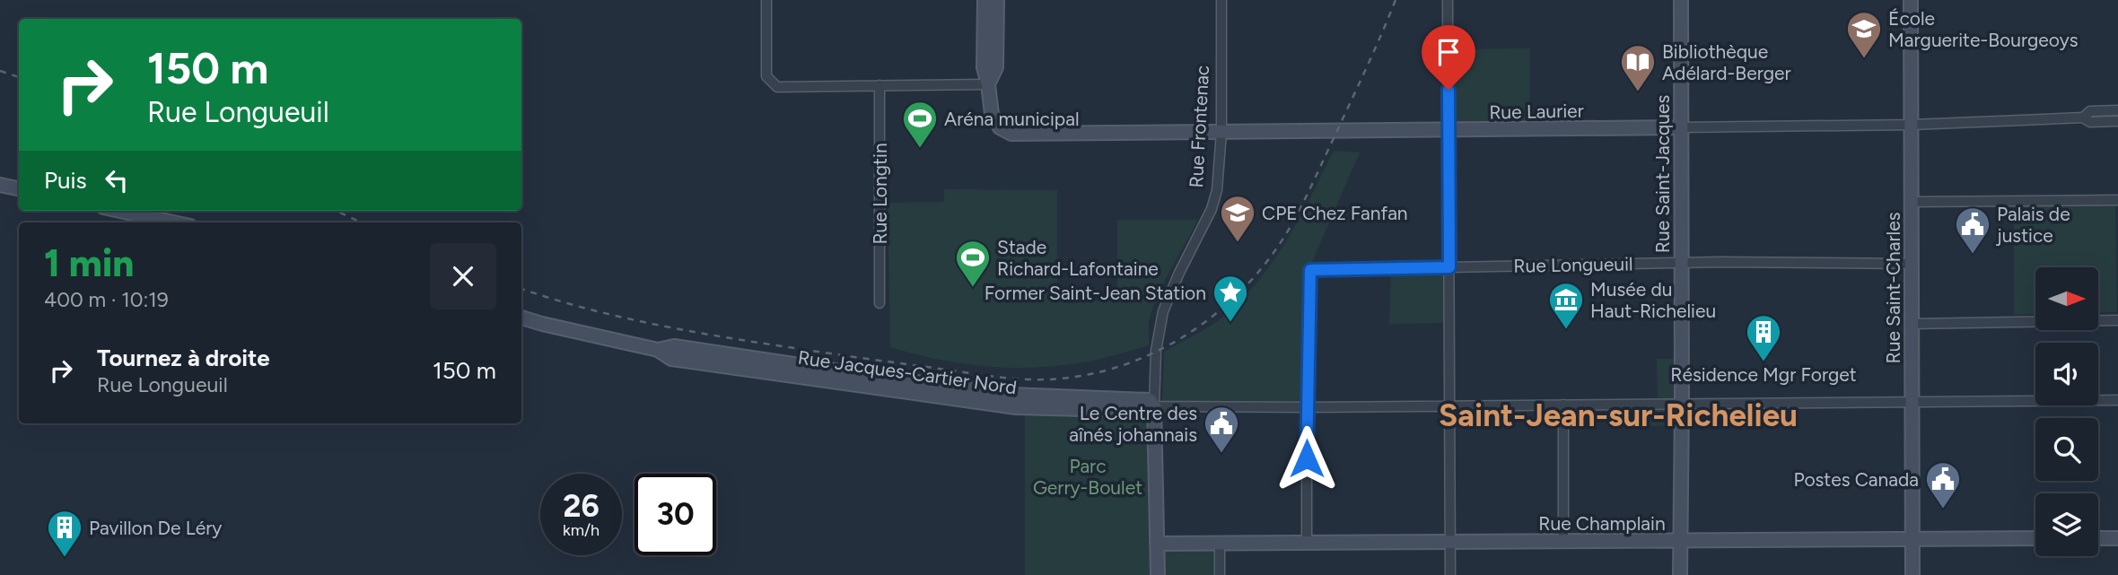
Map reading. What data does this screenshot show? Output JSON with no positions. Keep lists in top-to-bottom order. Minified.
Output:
{"streets":{"street":["Rue Laurier","Rue Frontenac","Rue Saint-Jacques","Rue Longtin","Rue Longueuil","Rue Saint-Charles","Rue Jacques-Cartier Nord","Rue Champlain"]},"crossings":[["Rue Laurier","Rue Frontenac"],["Rue Laurier","Rue Saint-Jacques"],["Rue Laurier","Rue Saint-Charles"],["Rue Frontenac","Rue Jacques-Cartier Nord"],["Rue Frontenac","Rue Champlain"],["Rue Saint-Jacques","Rue Longueuil"],["Rue Saint-Jacques","Rue Jacques-Cartier Nord"],["Rue Saint-Jacques","Rue Champlain"],["Rue Longueuil","Rue Saint-Charles"],["Rue Longueuil","Rue Jacques-Cartier Nord"],["Rue Saint-Charles","Rue Jacques-Cartier Nord"],["Rue Saint-Charles","Rue Champlain"]],"districts":["Saint-Jean-sur-Richelieu"],"parks":["Parc Gerry-Boulet"],"places":{"school or university":["École Marguerite-Bourgeoys","CPE Chez Fanfan"],"library":["Bibliothèque Adélard-Berger"],"sports":["Aréna municipal","Stade Richard-Lafontaine"],"public building":["Palais de justice","Le Centre des aînés johannais","Postes Canada"],"place":["Former Saint-Jean Station"],"museum":["Musée du Haut-Richelieu"],"building":["Résidence Mgr Forget","Pavillon De Léry"]},"north":"right","page":{"turn":["150 m","Rue Longueuil"],"then":"Puis","heading":["1 min","400 m · 10:19"],"list":[{"name":"Tournez à droite","note":"Rue Longueuil","value":"150 m"}],"speed":"26 km/h","limit":"30"}}
